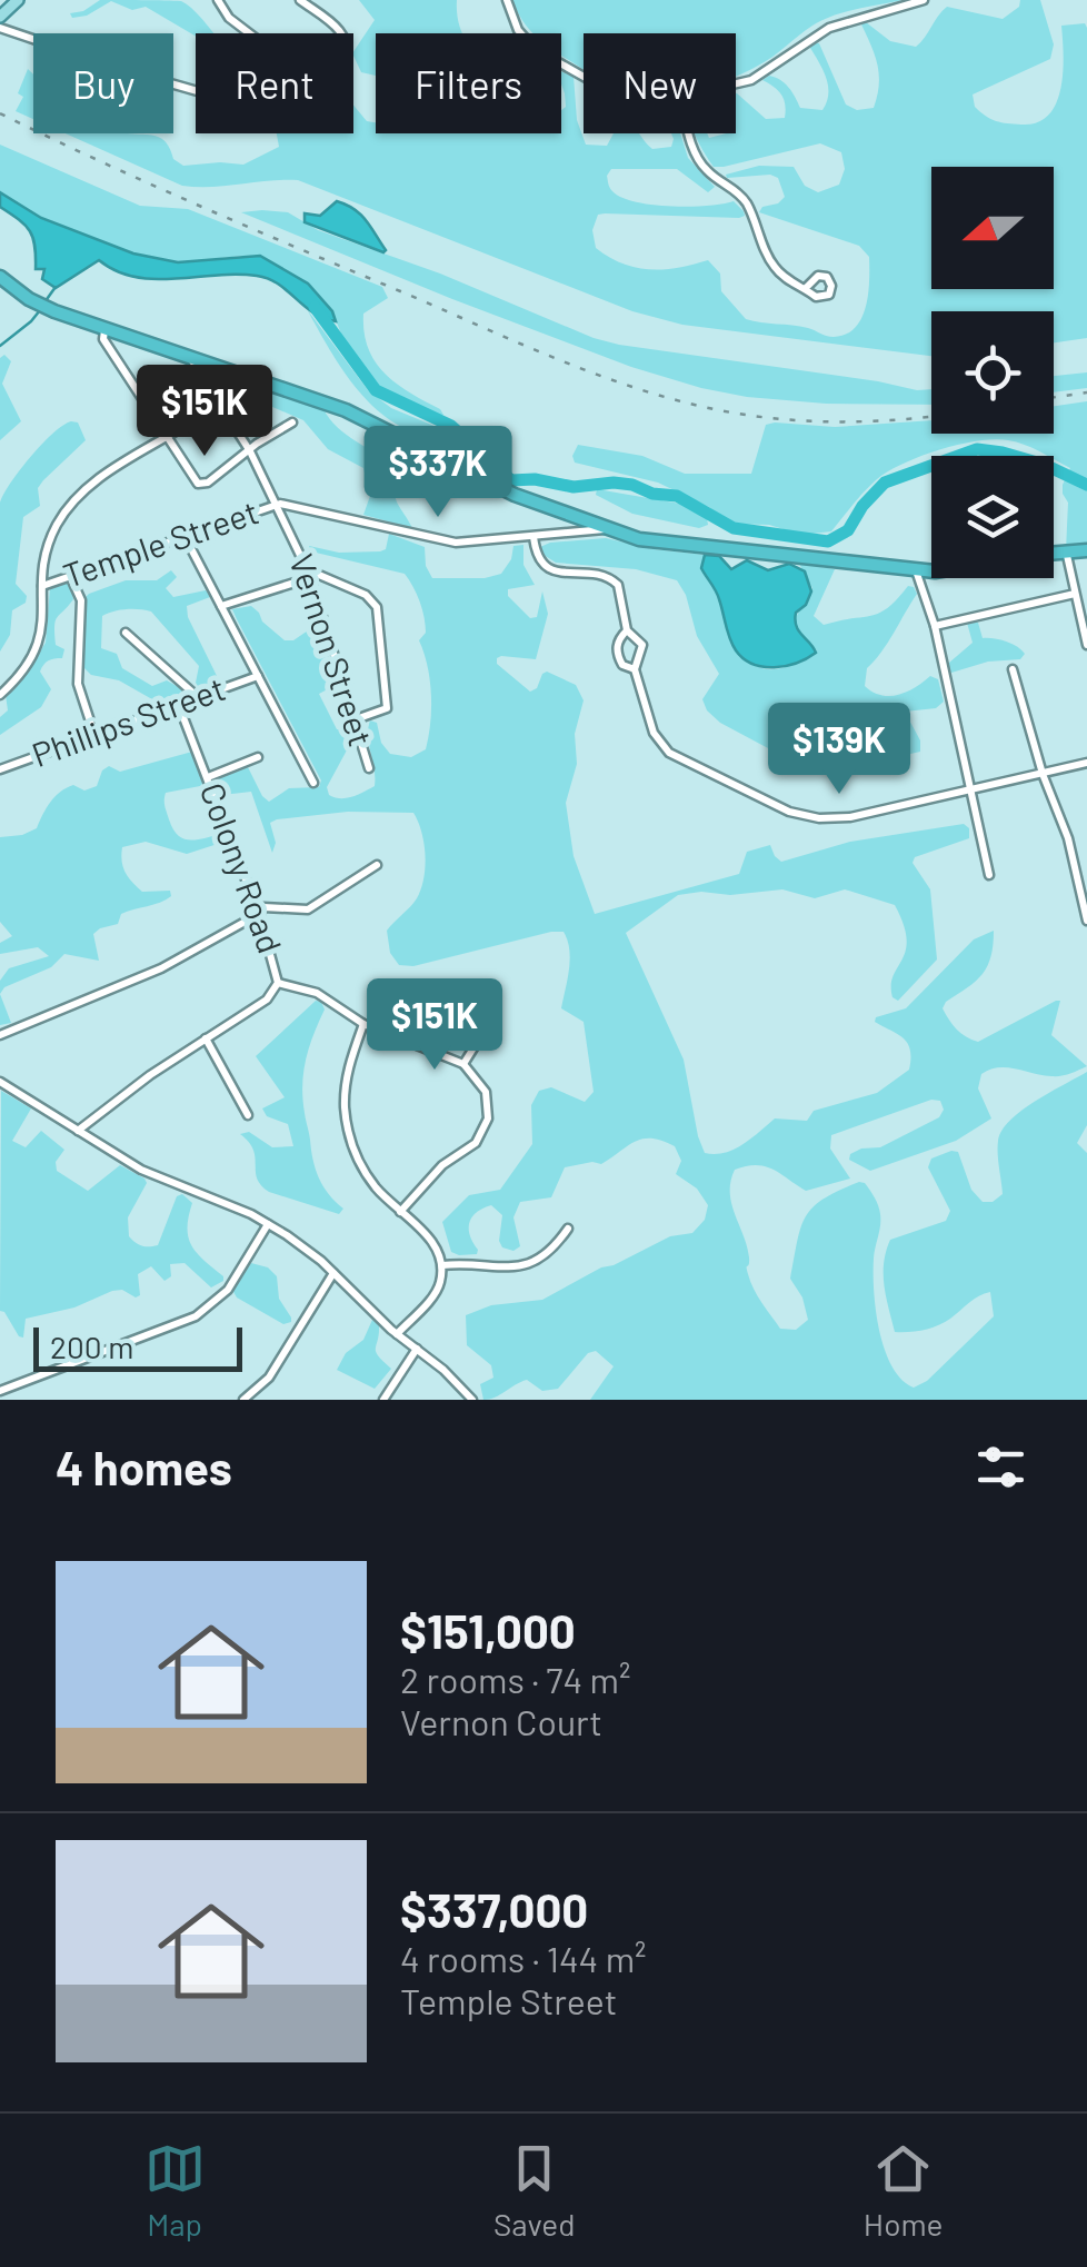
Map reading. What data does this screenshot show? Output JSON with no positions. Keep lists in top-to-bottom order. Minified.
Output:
{"streets":{"street":["Temple Street","Vernon Street","Phillips Street","Colony Road"]},"crossings":[["Temple Street","Vernon Street"],["Phillips Street","Colony Road"]],"scale_bar":"200 m","north":"left","page":{"chip":["Buy","Rent","Filters","New"],"price":["$151K","$337K","$139K","$151K"],"scale":"200 m","heading":"4 homes","list":[{"name":"$151,000","note":"2 rooms · 74 m² · Vernon Court"},{"name":"$337,000","note":"4 rooms · 144 m² · Temple Street"}],"tabs":["Map","Saved","Home"]}}
